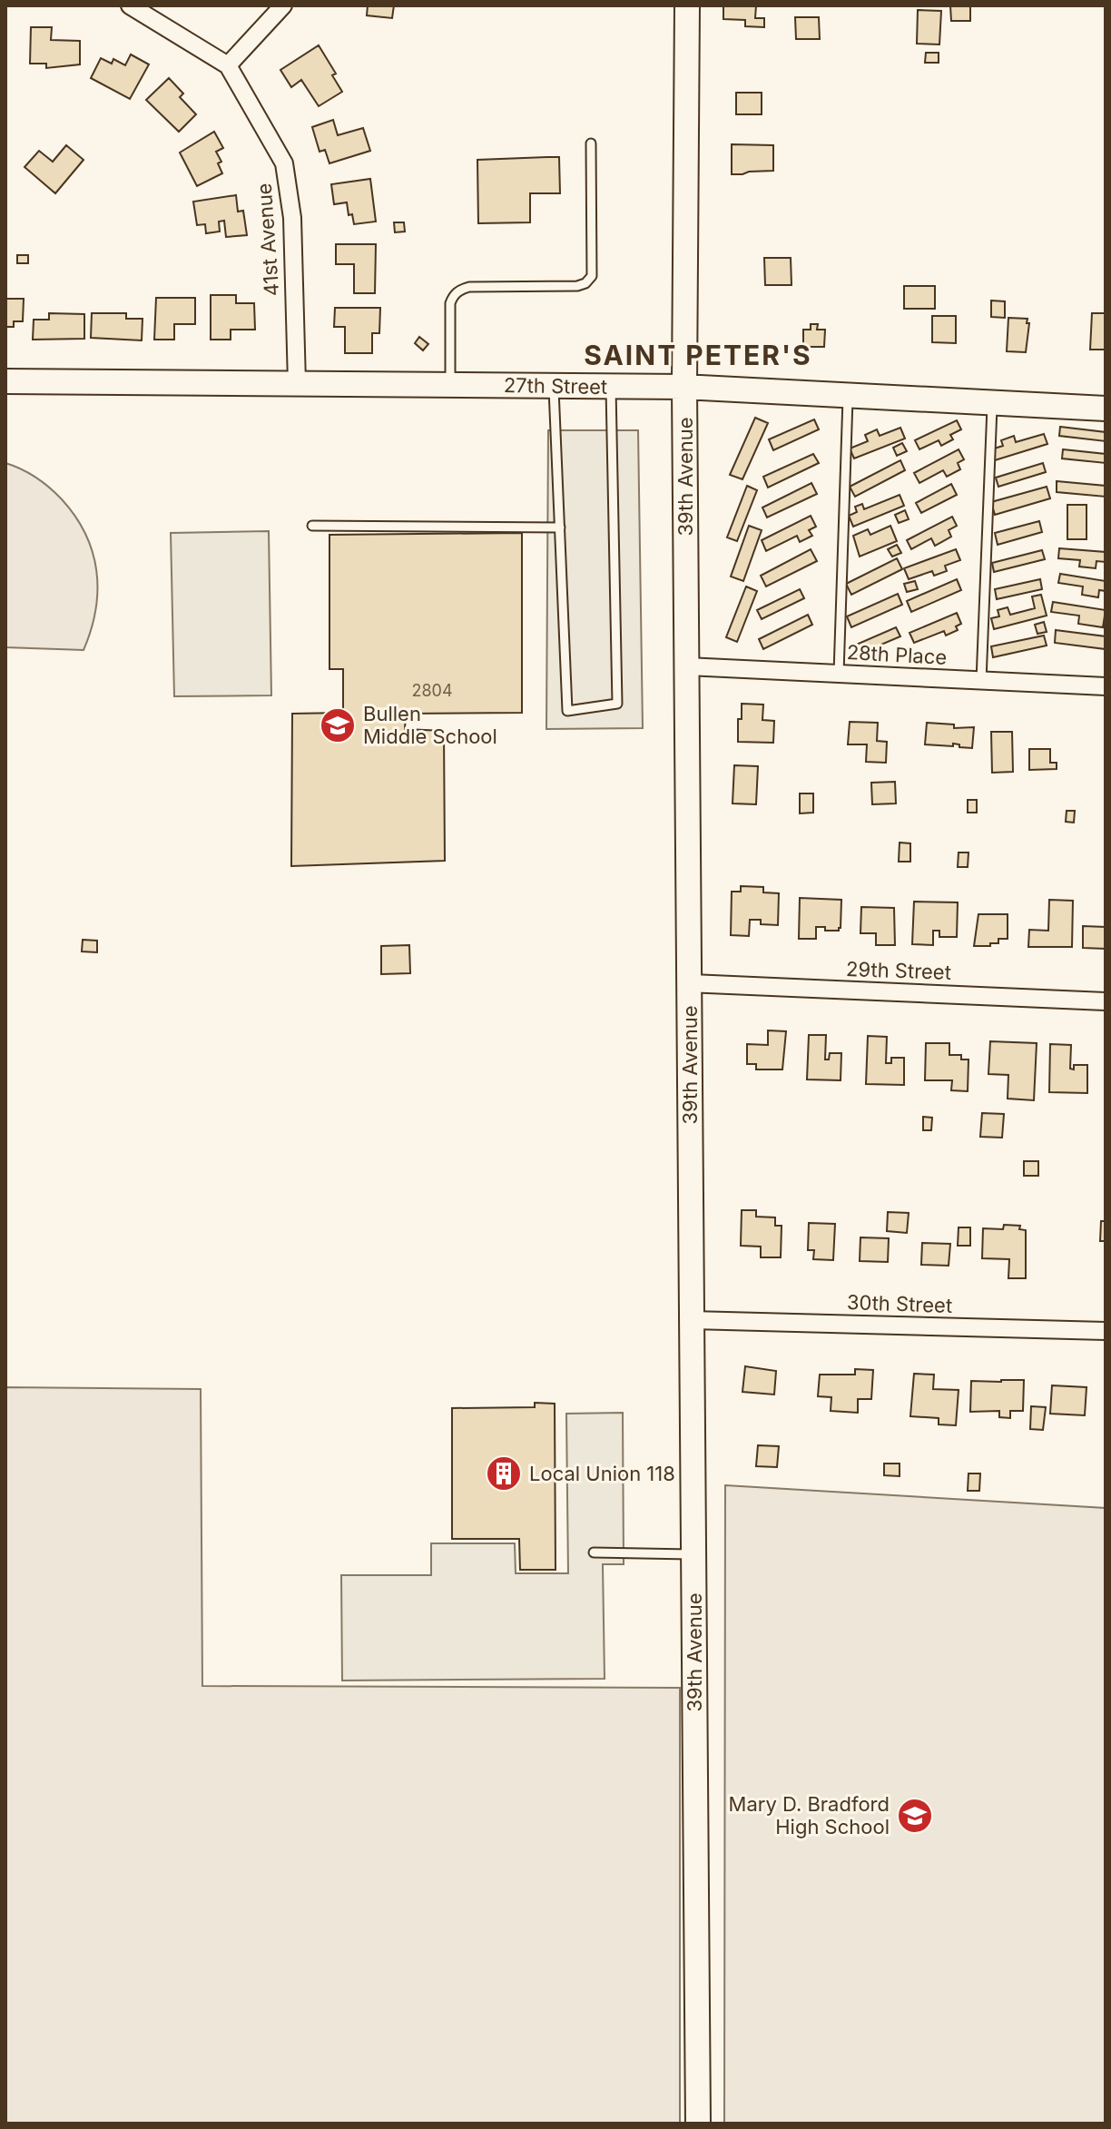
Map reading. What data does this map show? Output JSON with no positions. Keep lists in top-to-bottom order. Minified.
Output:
{"streets":{"street":["41st Avenue","27th Street","39th Avenue","28th Place","29th Street","30th Street"]},"crossings":[["41st Avenue","27th Street"],["27th Street","39th Avenue"],["39th Avenue","28th Place"],["39th Avenue","29th Street"],["39th Avenue","30th Street"]],"districts":["SAINT PETER'S"],"places":{"school or university":["Bullen Middle School","Mary D. Bradford High School"],"building":["Local Union 118"]},"house_numbers":["2804"]}
